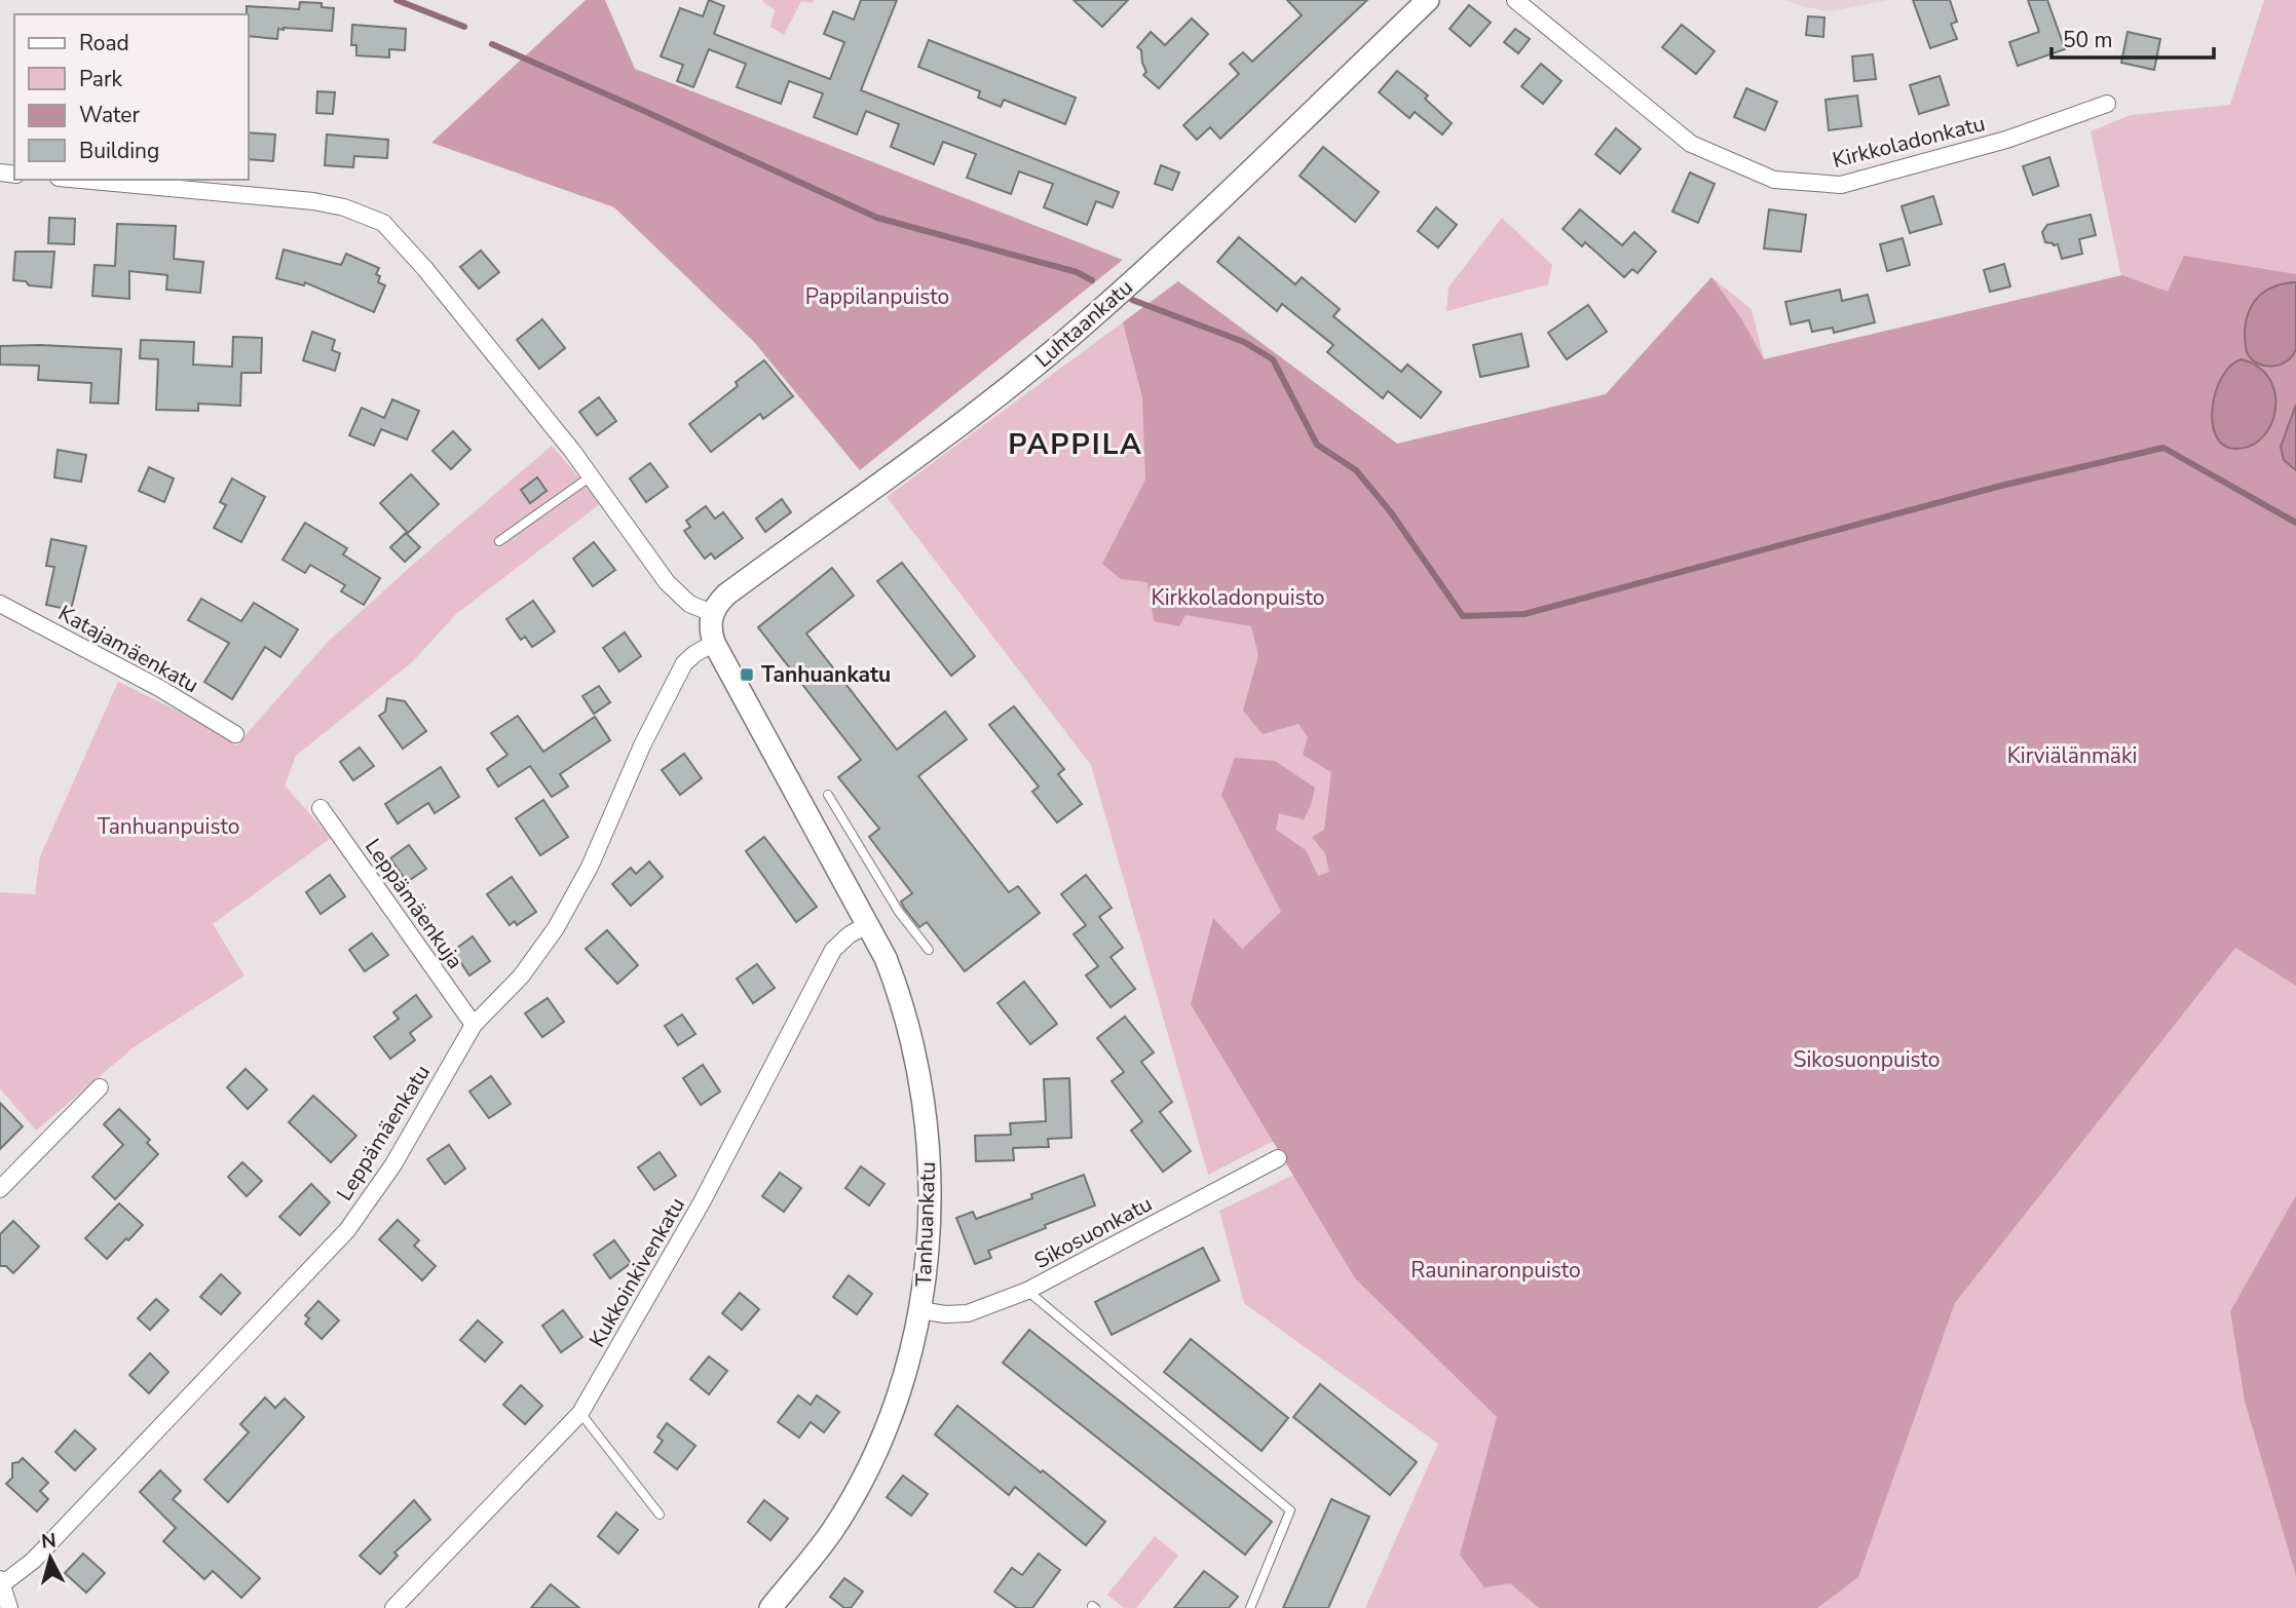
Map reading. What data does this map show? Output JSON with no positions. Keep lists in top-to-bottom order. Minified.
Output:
{"streets":{"street":["Kirkkoladonkatu","Luhtaankatu","Katajamäenkatu","Leppämäenkuja","Leppämäenkatu","Tanhuankatu","Sikosuonkatu","Kukkoinkivenkatu"]},"crossings":[["Luhtaankatu","Tanhuankatu"],["Leppämäenkuja","Leppämäenkatu"],["Leppämäenkatu","Tanhuankatu"],["Tanhuankatu","Sikosuonkatu"],["Tanhuankatu","Kukkoinkivenkatu"]],"districts":["PAPPILA"],"parks":["Pappilanpuisto","Kirkkoladonpuisto","Kirviälänmäki","Tanhuanpuisto","Sikosuonpuisto","Rauninaronpuisto"],"places":{"transit":["Tanhuankatu"]},"legend":["Road","Park","Water","Building"],"scale_bar":"50 m","north":"top"}
